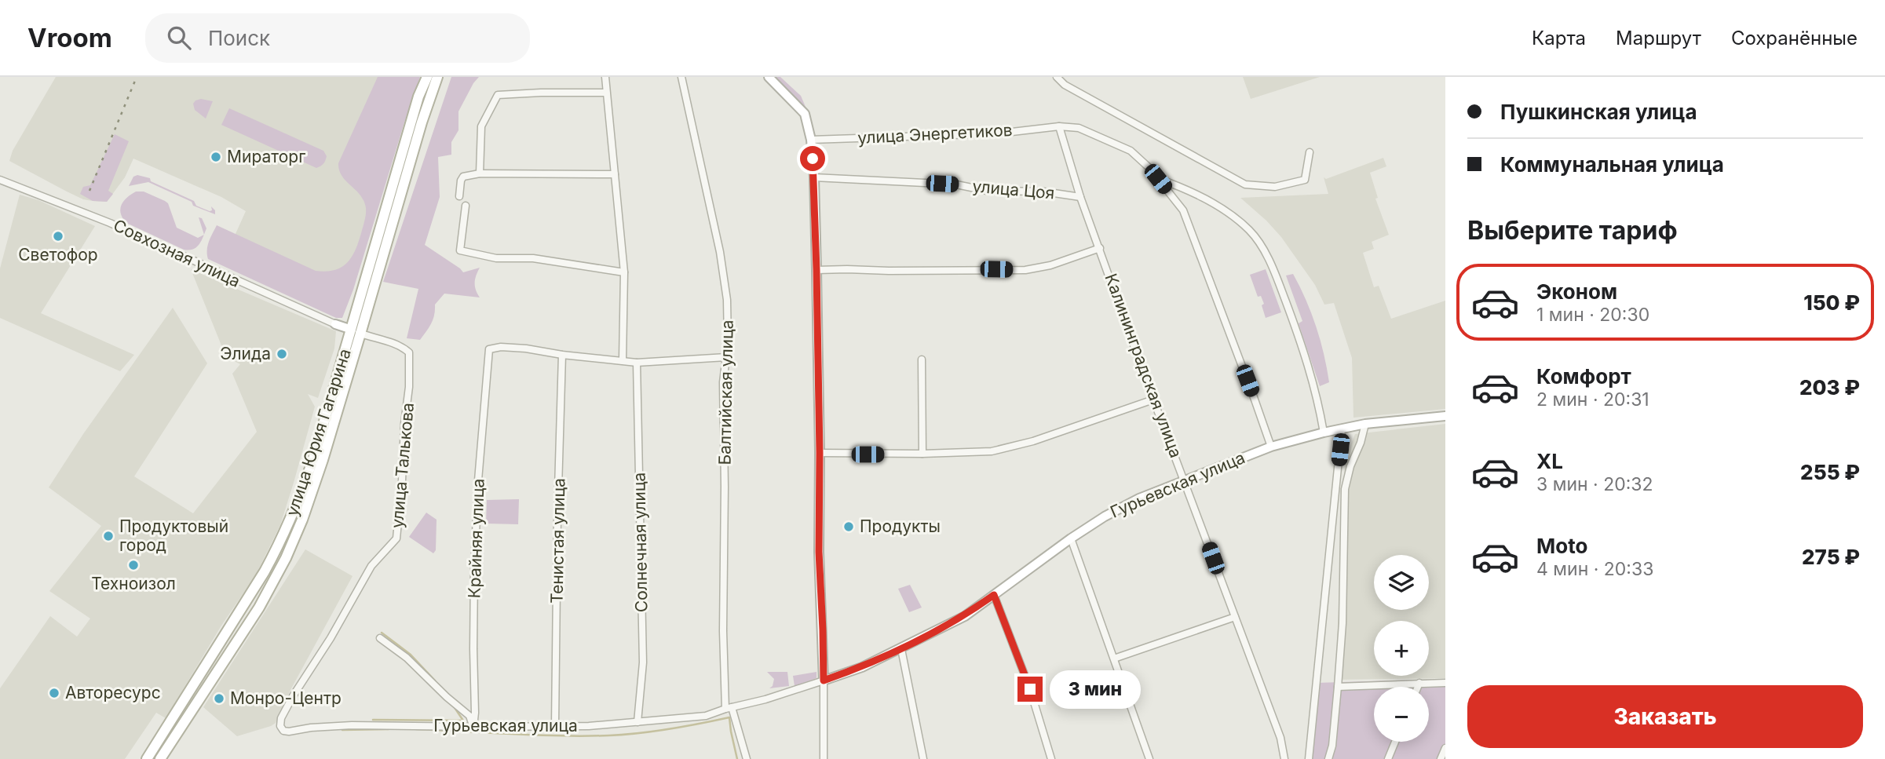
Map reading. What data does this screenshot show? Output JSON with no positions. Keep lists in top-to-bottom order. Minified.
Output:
{"streets":{"main road":["улица Юрия Гагарина"],"street":["улица Энергетиков","улица Цоя","Совхозная улица","Калининградская улица","Балтийская улица","улица Талькова","Гурьевская улица","Крайняя улица","Тенистая улица","Солнечная улица"]},"crossings":[["улица Энергетиков","Калининградская улица"],["улица Энергетиков","Гурьевская улица"],["улица Цоя","Калининградская улица"],["Совхозная улица","улица Юрия Гагарина"],["Совхозная улица","улица Талькова"],["Калининградская улица","Гурьевская улица"],["Балтийская улица","Гурьевская улица"],["улица Юрия Гагарина","улица Талькова"],["улица Талькова","Гурьевская улица"],["Гурьевская улица","Крайняя улица"],["Гурьевская улица","Тенистая улица"],["Гурьевская улица","Солнечная улица"],["Крайняя улица","Тенистая улица"]],"places":["Мираторг","Светофор","Элида","Продукты","Продуктовый город","Техноизол","Авторесурс","Монро-Центр"],"page":{"header":"Vroom","search":"Поиск","nav":["Карта","Маршрут","Сохранённые"],"banner":["Пушкинская улица","Коммунальная улица"],"heading":"Выберите тариф","list":[{"name":"Эконом","note":"1 мин · 20:30","value":"150 ₽"},{"name":"Комфорт","note":"2 мин · 20:31","value":"203 ₽"},{"name":"XL","note":"3 мин · 20:32","value":"255 ₽"},{"name":"Moto","note":"4 мин · 20:33","value":"275 ₽"}],"map_buttons":["+","−"],"bubble":"3 мин","buttons":"Заказать"}}
